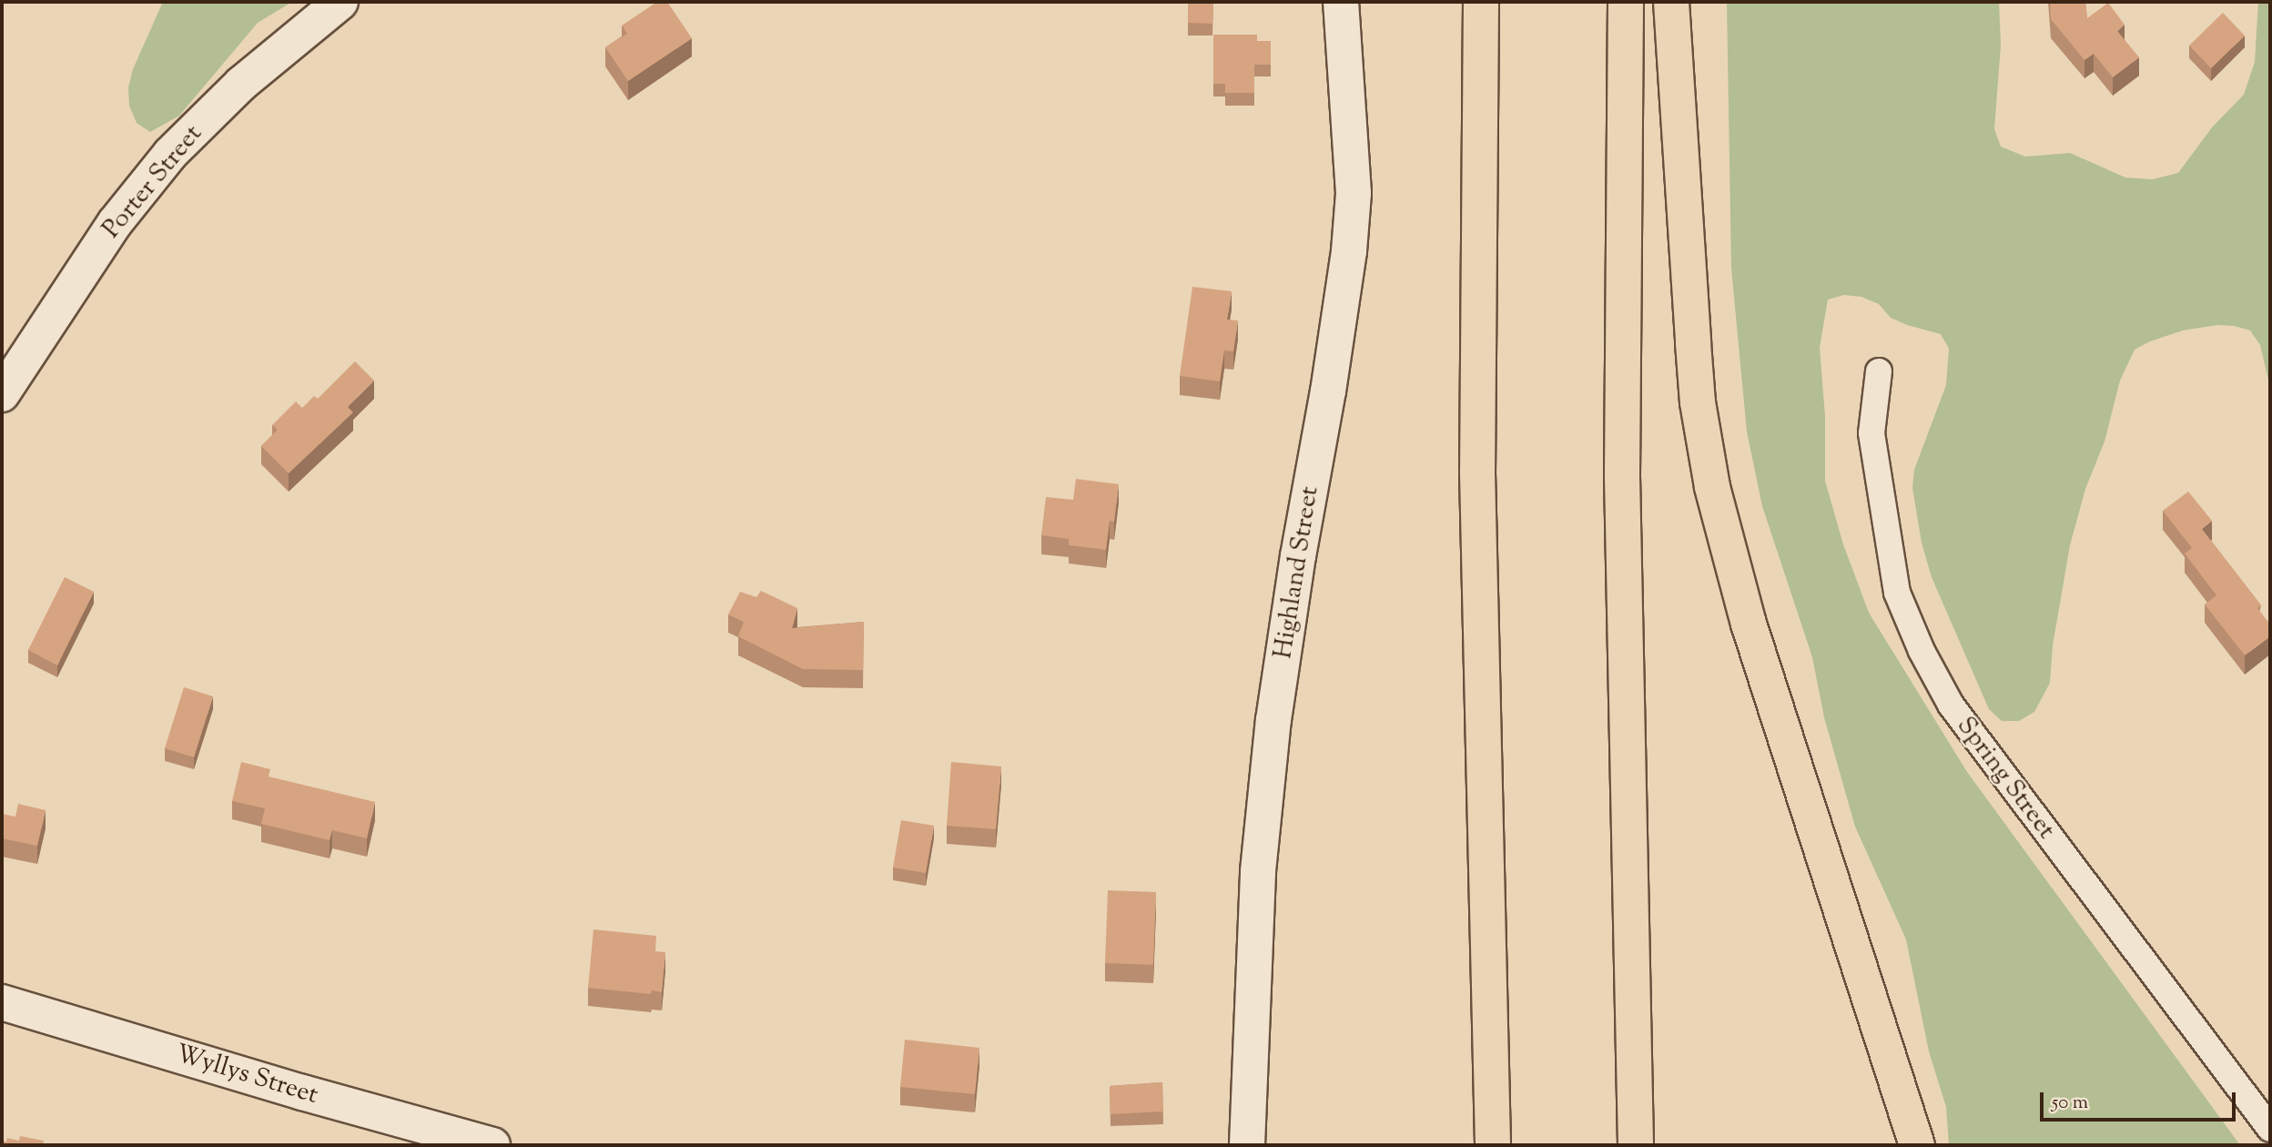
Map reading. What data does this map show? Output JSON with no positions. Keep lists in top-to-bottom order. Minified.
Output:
{"streets":{"main road":["Porter Street","Highland Street","Wyllys Street"],"street":["Spring Street"]},"scale_bar":"50 m"}
